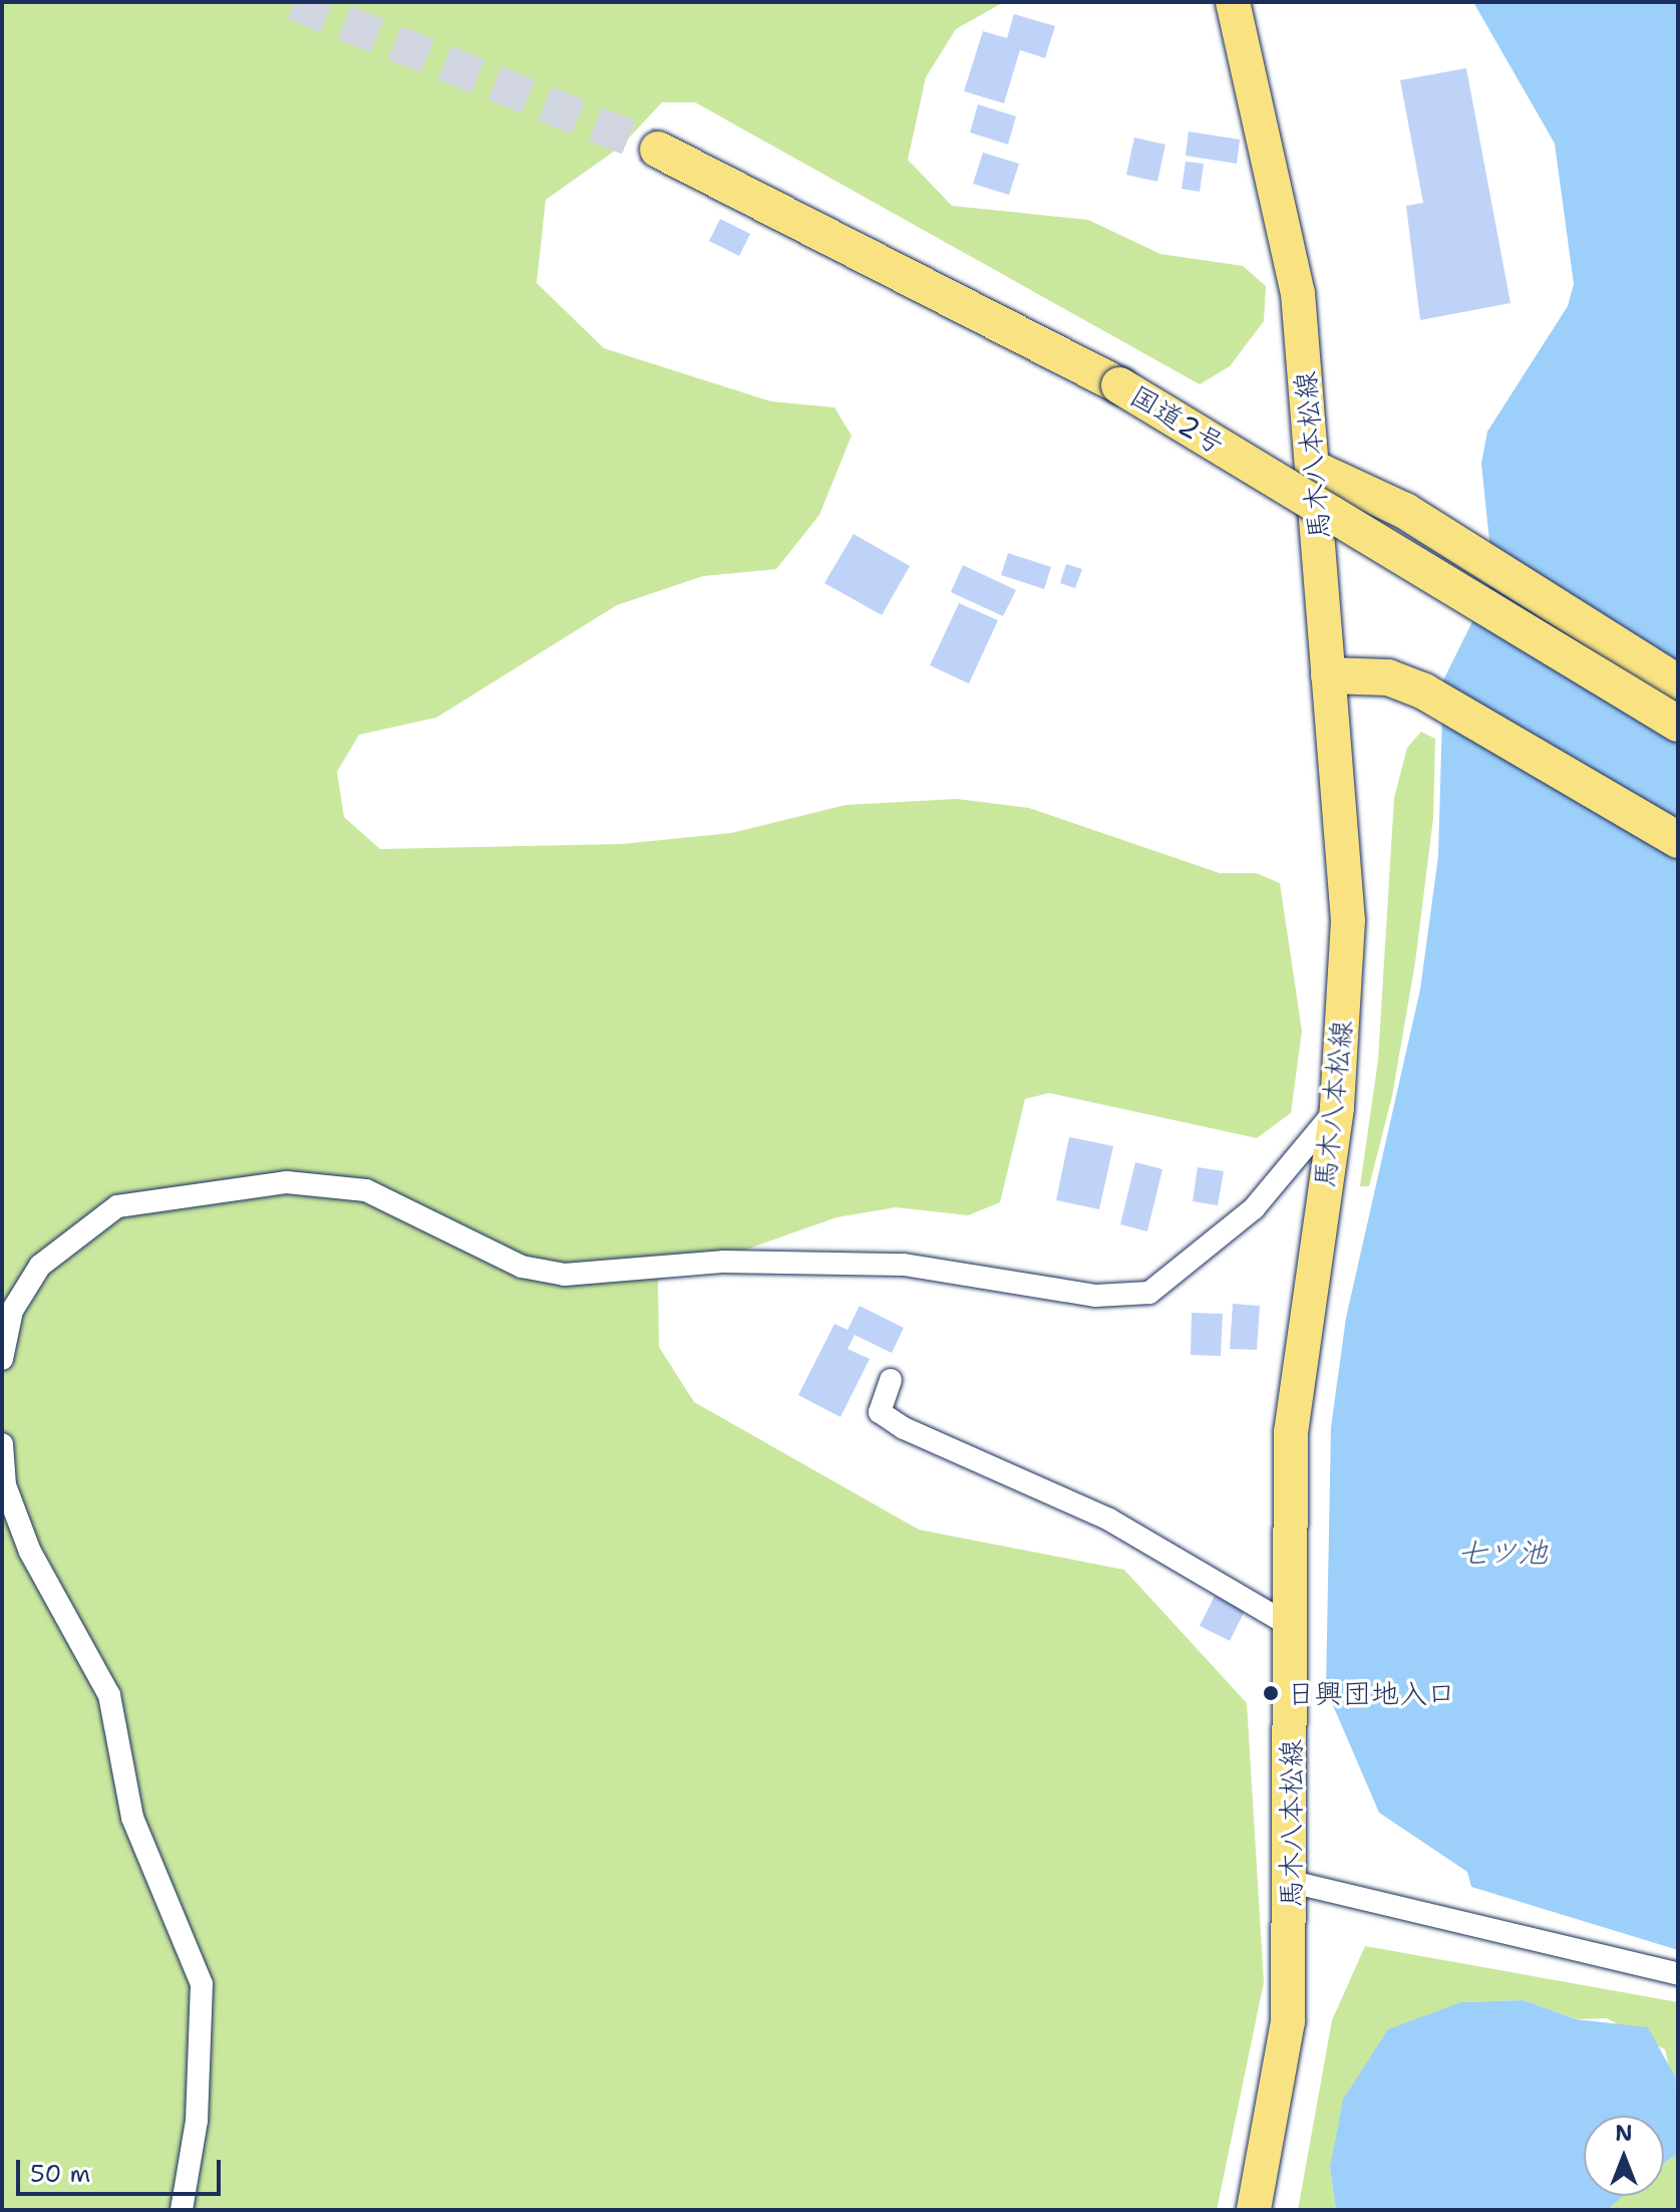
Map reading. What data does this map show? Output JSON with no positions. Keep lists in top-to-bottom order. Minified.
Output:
{"streets":{"highway":["国道2号"],"main road":["馬木八本松線"]},"water":["七ツ池"],"places":["日興団地入口"],"scale_bar":"50 m","north":"top"}
